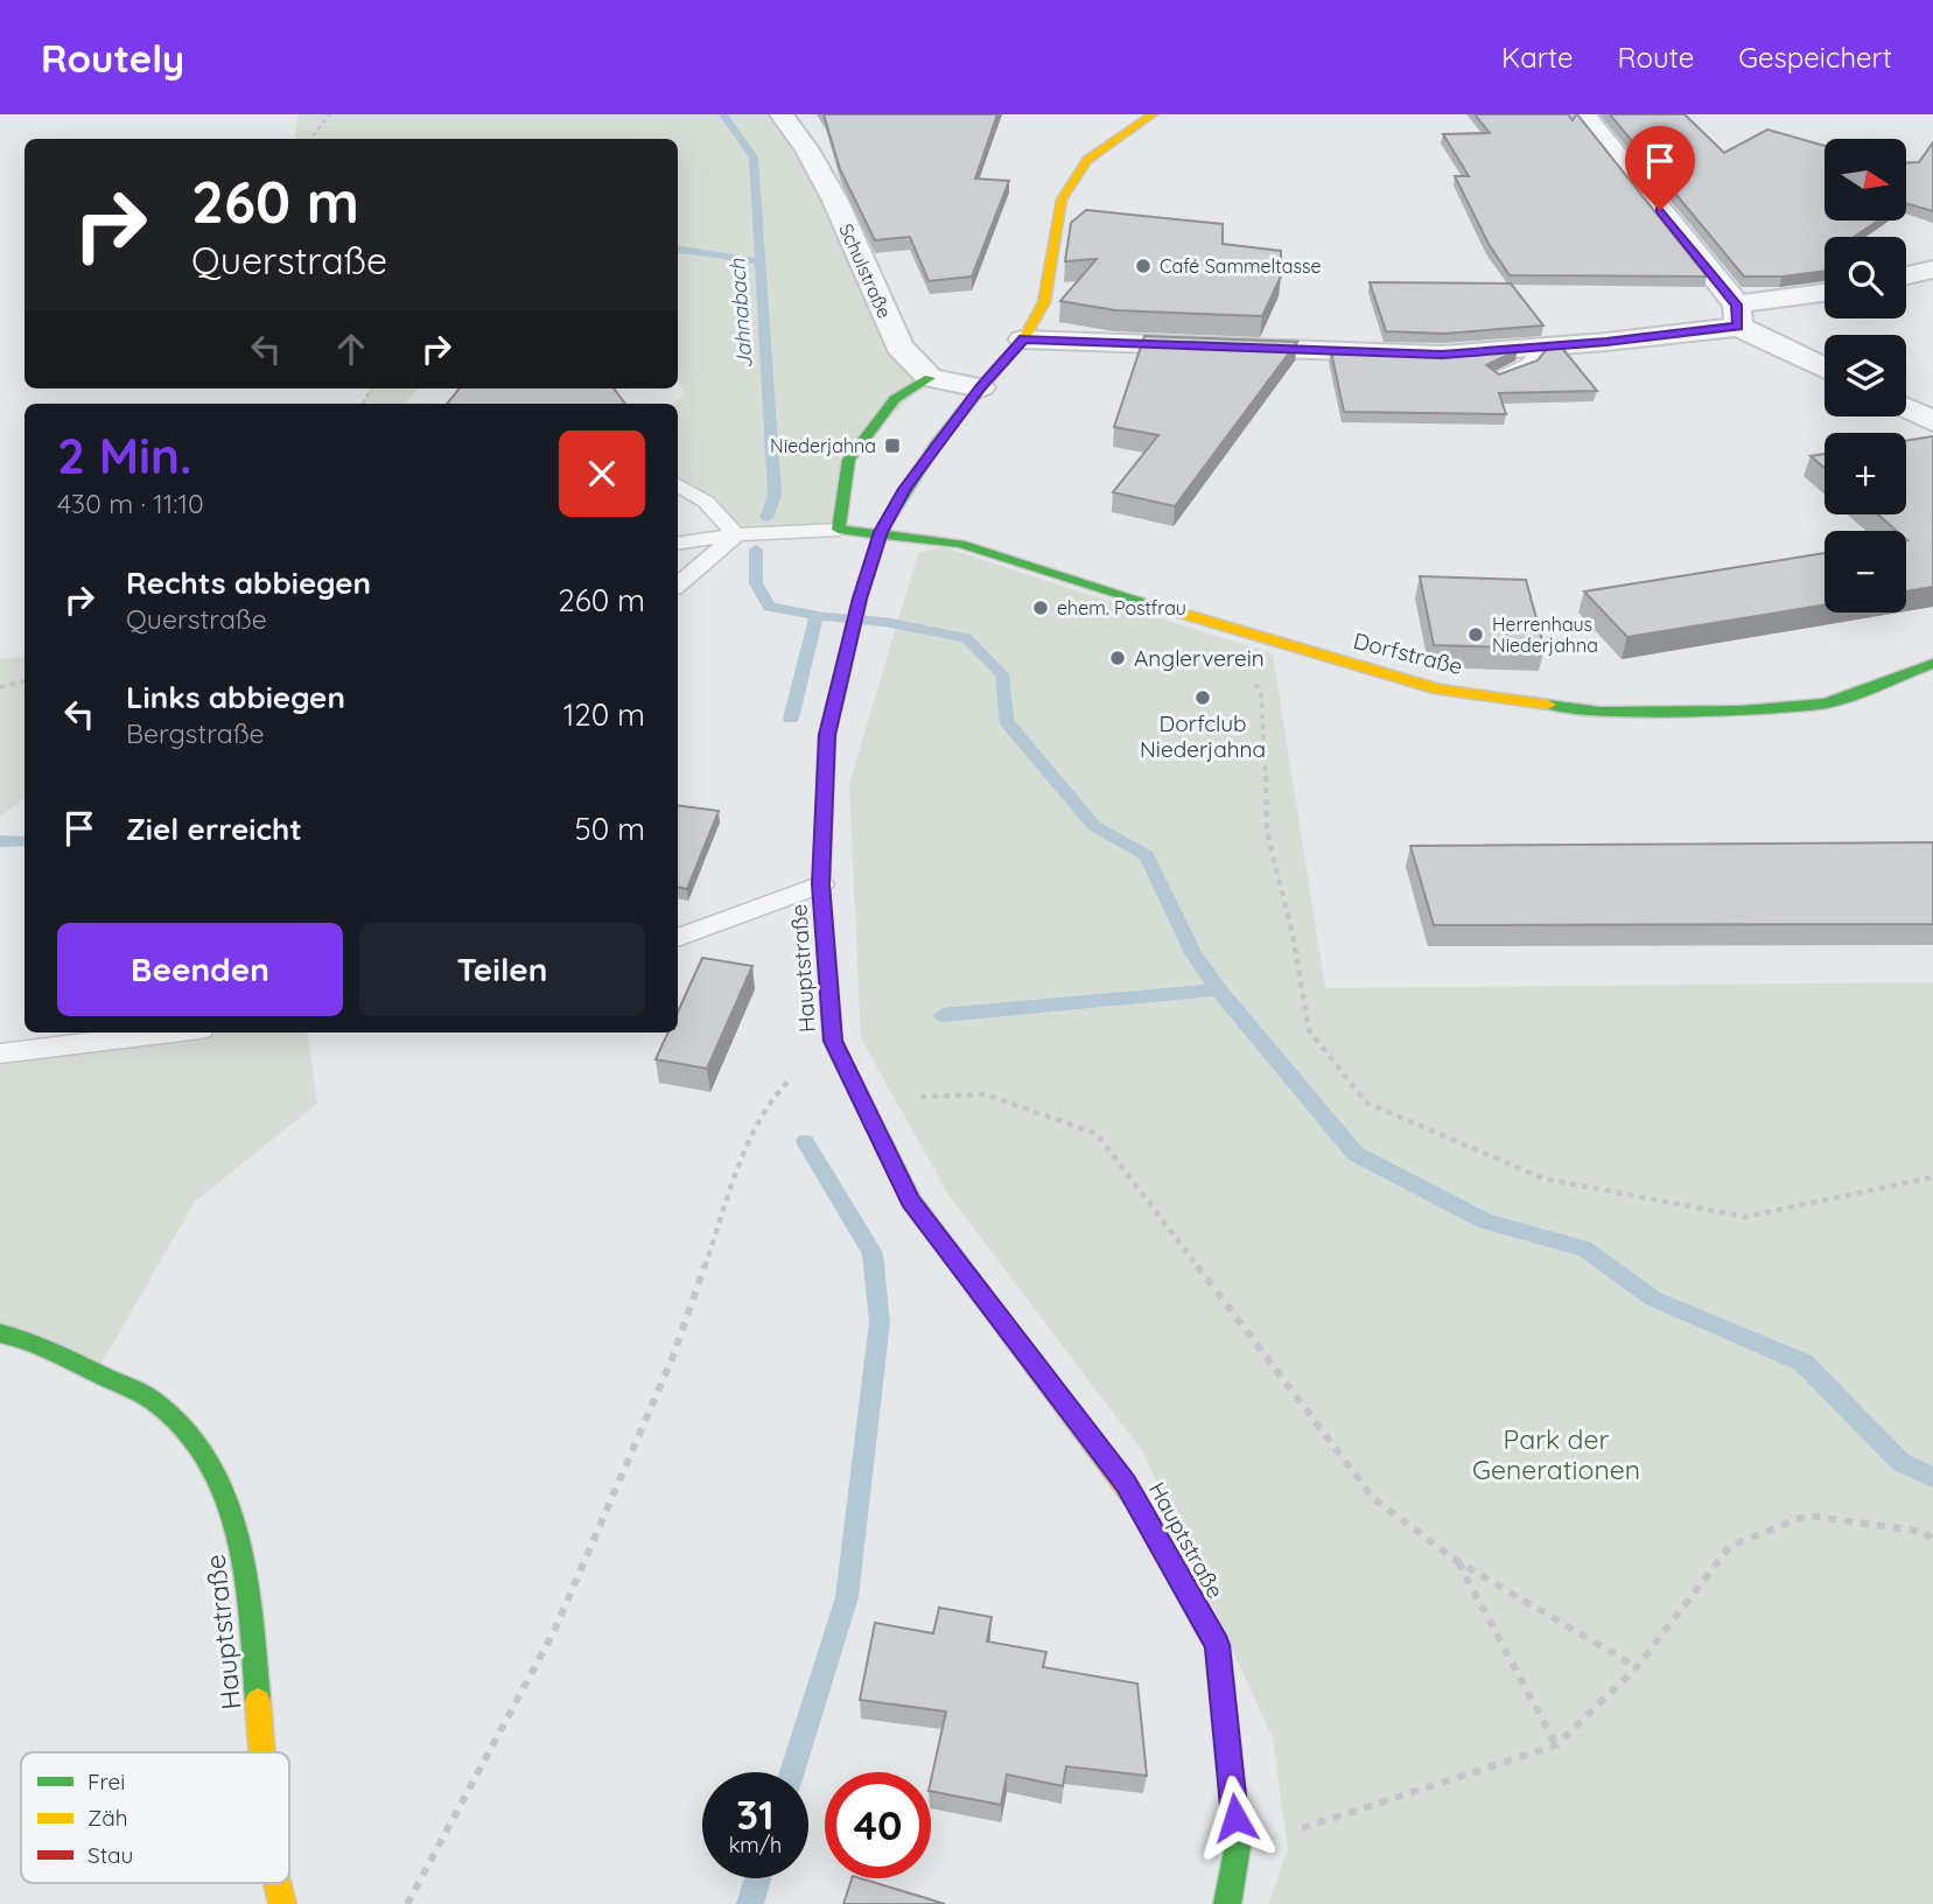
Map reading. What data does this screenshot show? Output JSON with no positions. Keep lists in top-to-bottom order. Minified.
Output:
{"streets":{"street":["Schulstraße","Dorfstraße","Hauptstraße"]},"crossings":[["Dorfstraße","Hauptstraße"]],"water":["Jahnabach"],"parks":["Park der Generationen"],"places":{"other":["Café Sammeltasse","ehem. Postfrau","Herrenhaus Niederjahna","Anglerverein","Dorfclub Niederjahna"],"transit":["Niederjahna"]},"legend":["Frei","Zäh","Stau"],"north":"right","page":{"header":"Routely","nav":["Karte","Route","Gespeichert"],"map_buttons":["+","−"],"turn":["260 m","Querstraße"],"heading":["2 Min.","430 m · 11:10"],"list":[{"name":"Rechts abbiegen","note":"Querstraße","value":"260 m"},{"name":"Links abbiegen","note":"Bergstraße","value":"120 m"},{"name":"Ziel erreicht","value":"50 m"}],"buttons":["Beenden","Teilen"],"speed":"31 km/h","limit":"40"}}
